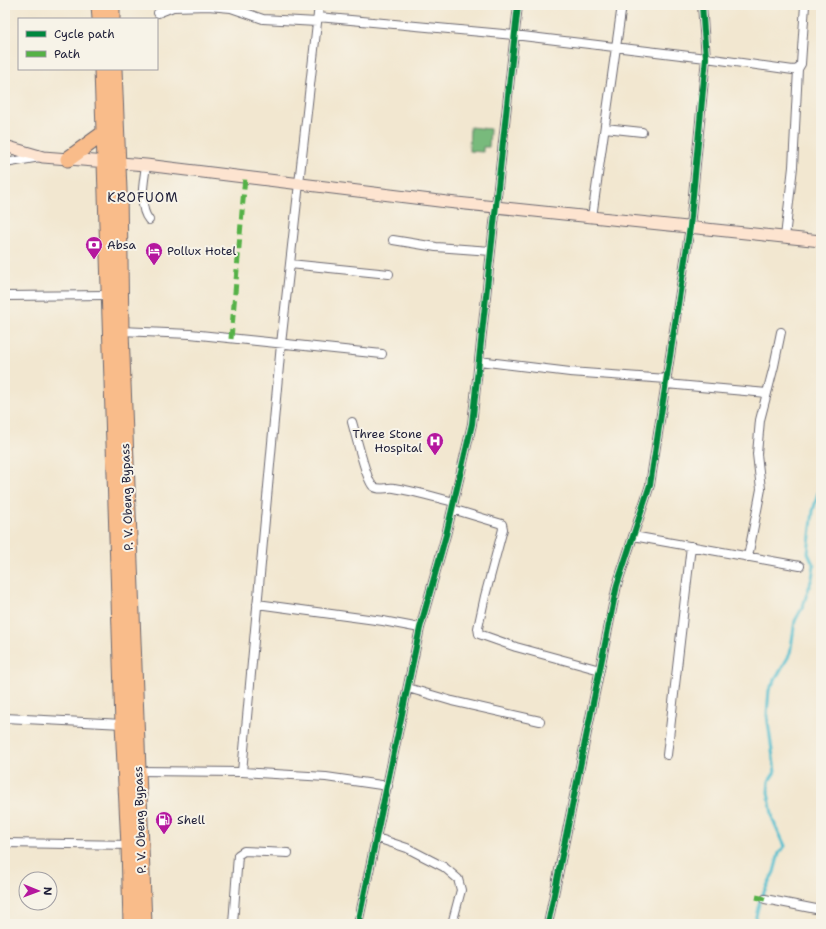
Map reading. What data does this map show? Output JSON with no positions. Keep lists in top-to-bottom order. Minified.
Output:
{"streets":{"highway":["P. V. Obeng Bypass"]},"districts":["KROFUOM"],"places":{"bank":["Absa"],"hotel":["Pollux Hotel"],"hospital":["Three Stone Hospital"],"fuel station":["Shell"]},"legend":["Cycle path","Path"],"north":"right"}
